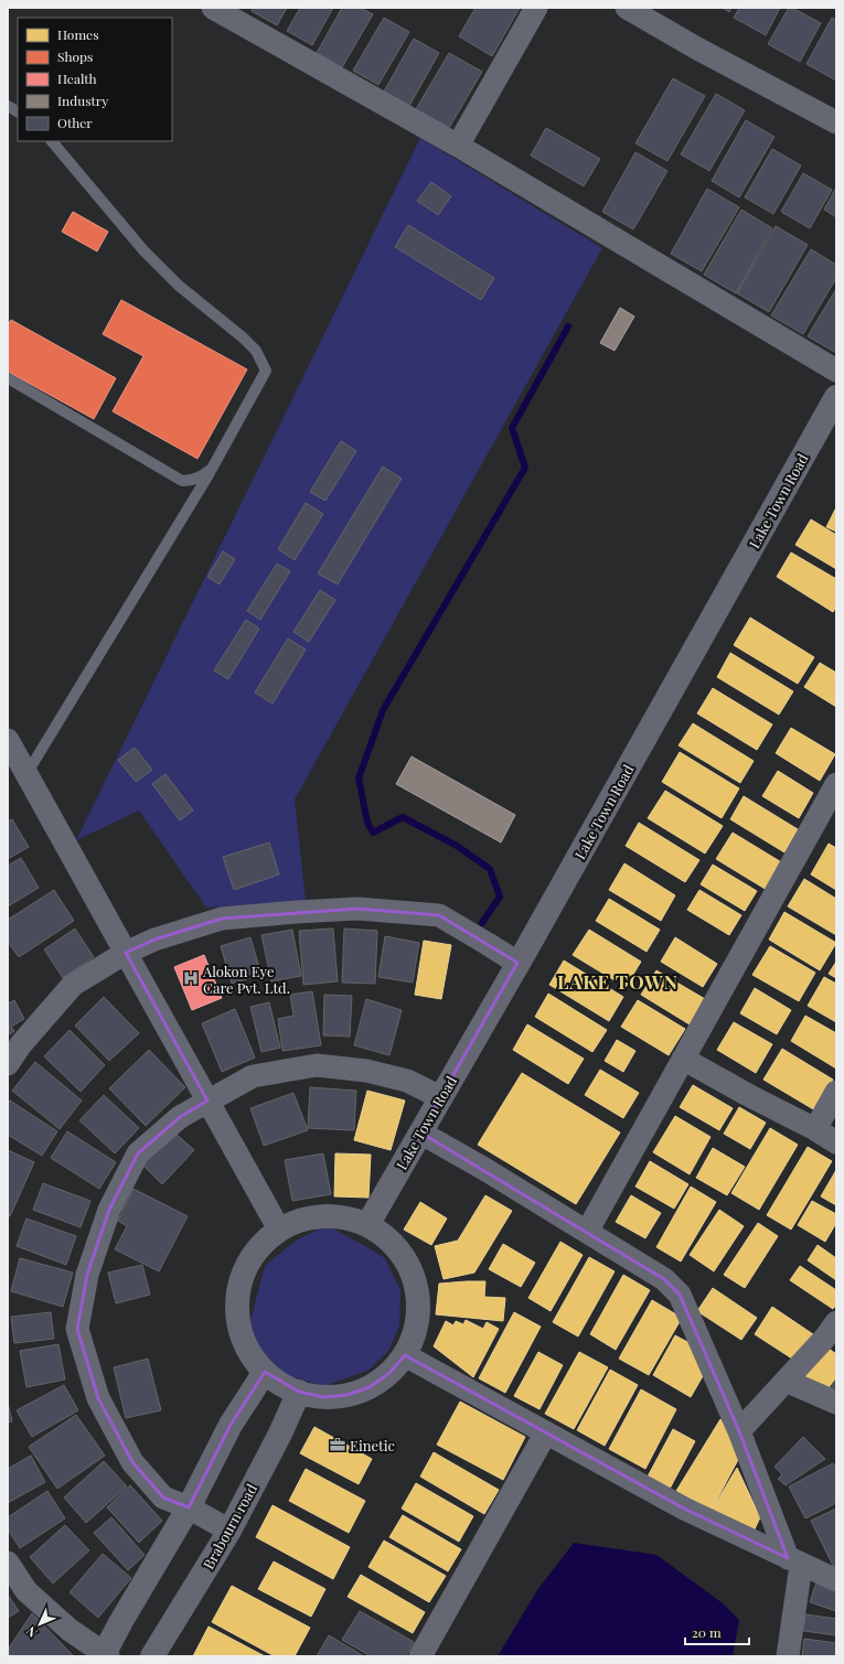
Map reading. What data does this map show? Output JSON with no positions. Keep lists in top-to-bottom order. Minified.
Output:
{"streets":{"street":["Lake Town Road","Brabourn road"]},"districts":["LAKE TOWN"],"places":{"hospital":["Alokon Eye Care Pvt. Ltd."],"office":["Einetic"]},"legend":["Homes","Shops","Health","Industry","Other"],"scale_bar":"20 m","north":"bottom left"}
